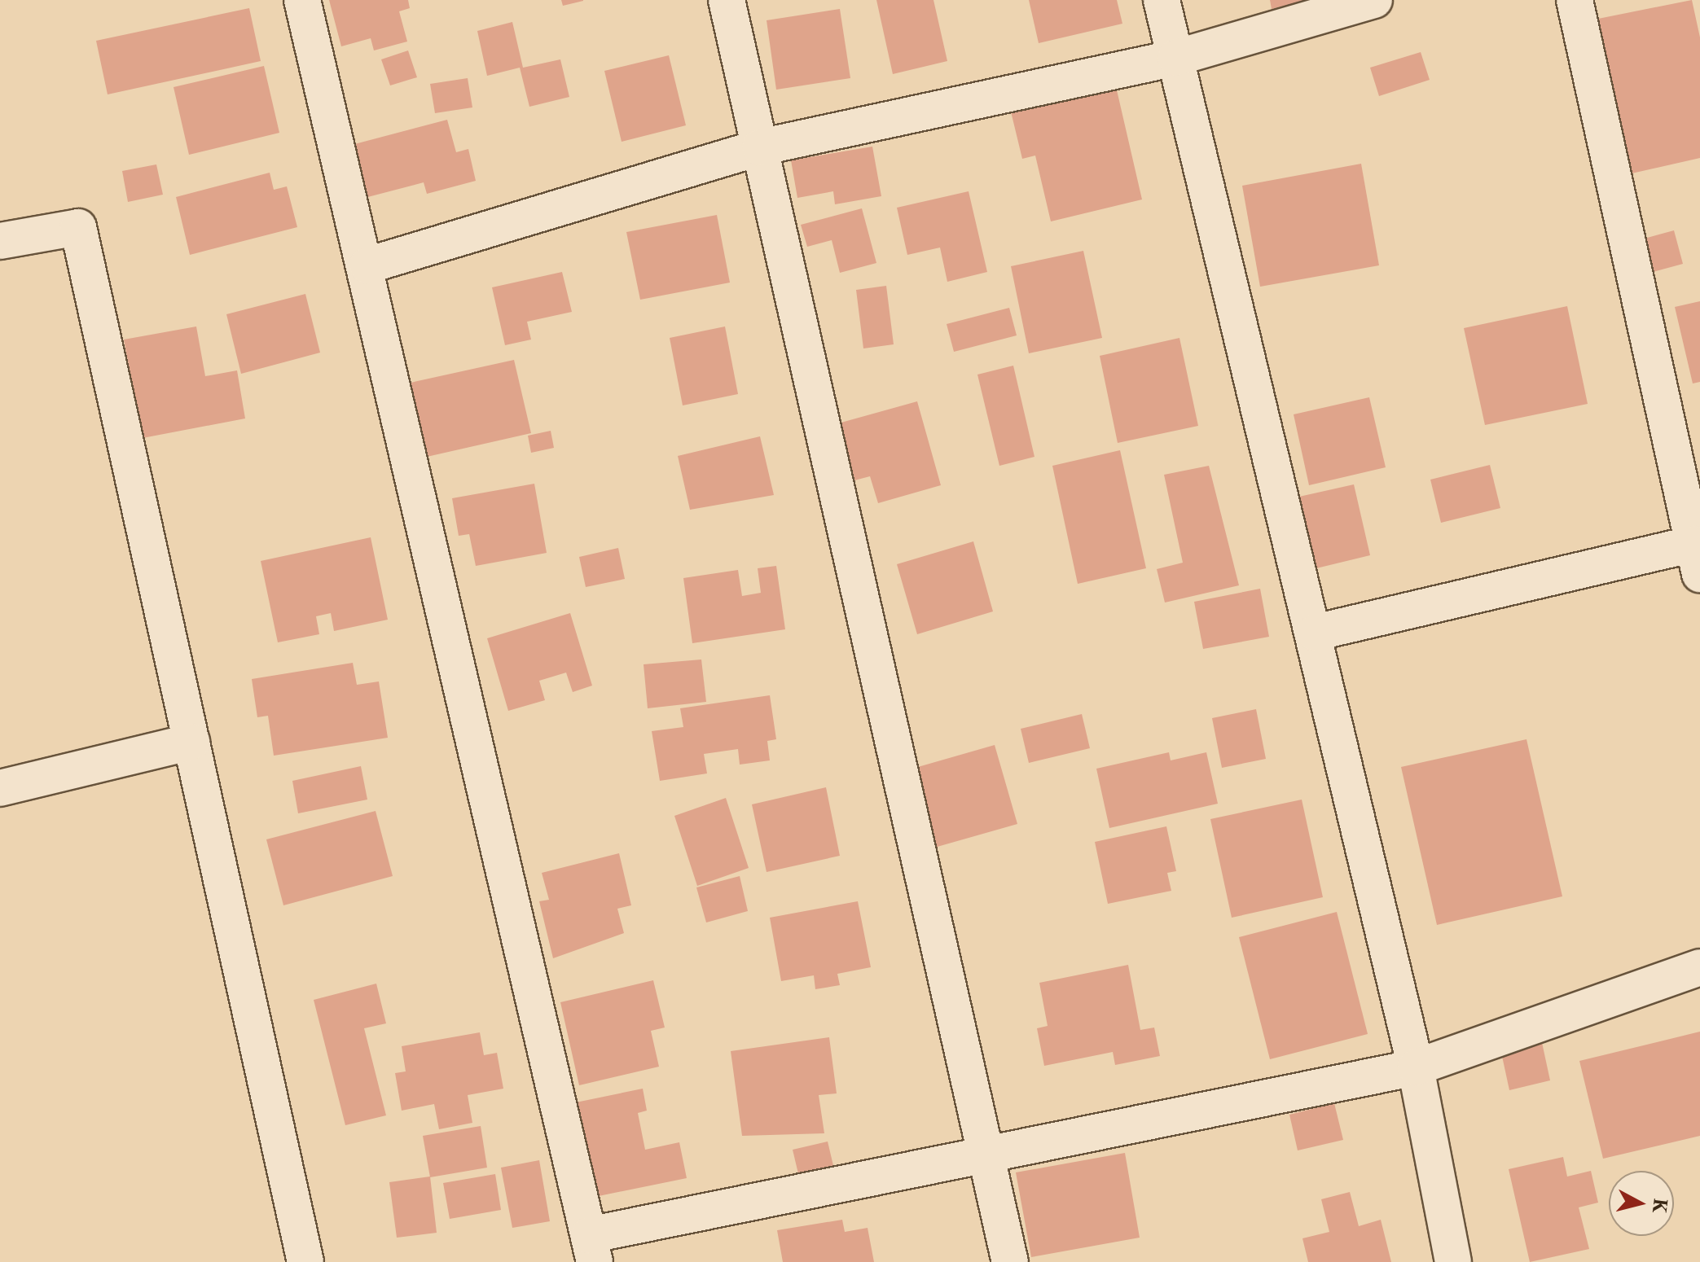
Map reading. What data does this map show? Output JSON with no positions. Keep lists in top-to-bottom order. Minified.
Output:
{"north":"right"}
